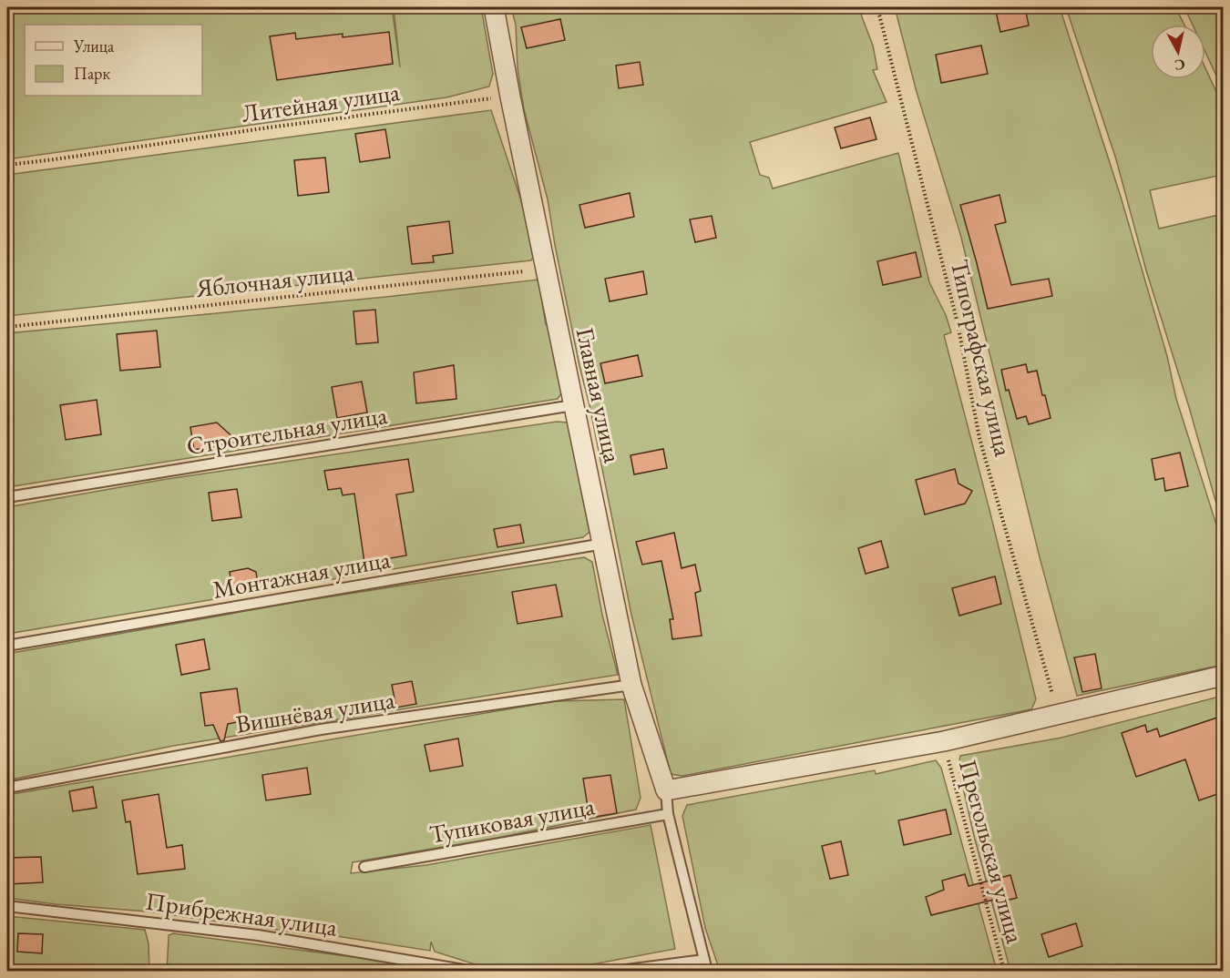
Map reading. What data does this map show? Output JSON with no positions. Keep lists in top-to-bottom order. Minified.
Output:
{"streets":{"street":["Главная улица"],"lane":["Строительная улица","Монтажная улица","Вишнёвая улица","Тупиковая улица","Прибрежная улица"],"path":["Литейная улица","Яблочная улица","Типографская улица","Прегольская улица"]},"crossings":[["Литейная улица","Главная улица"],["Яблочная улица","Главная улица"],["Главная улица","Строительная улица"],["Главная улица","Монтажная улица"],["Главная улица","Вишнёвая улица"]],"legend":["Улица","Парк"],"north":"bottom"}
